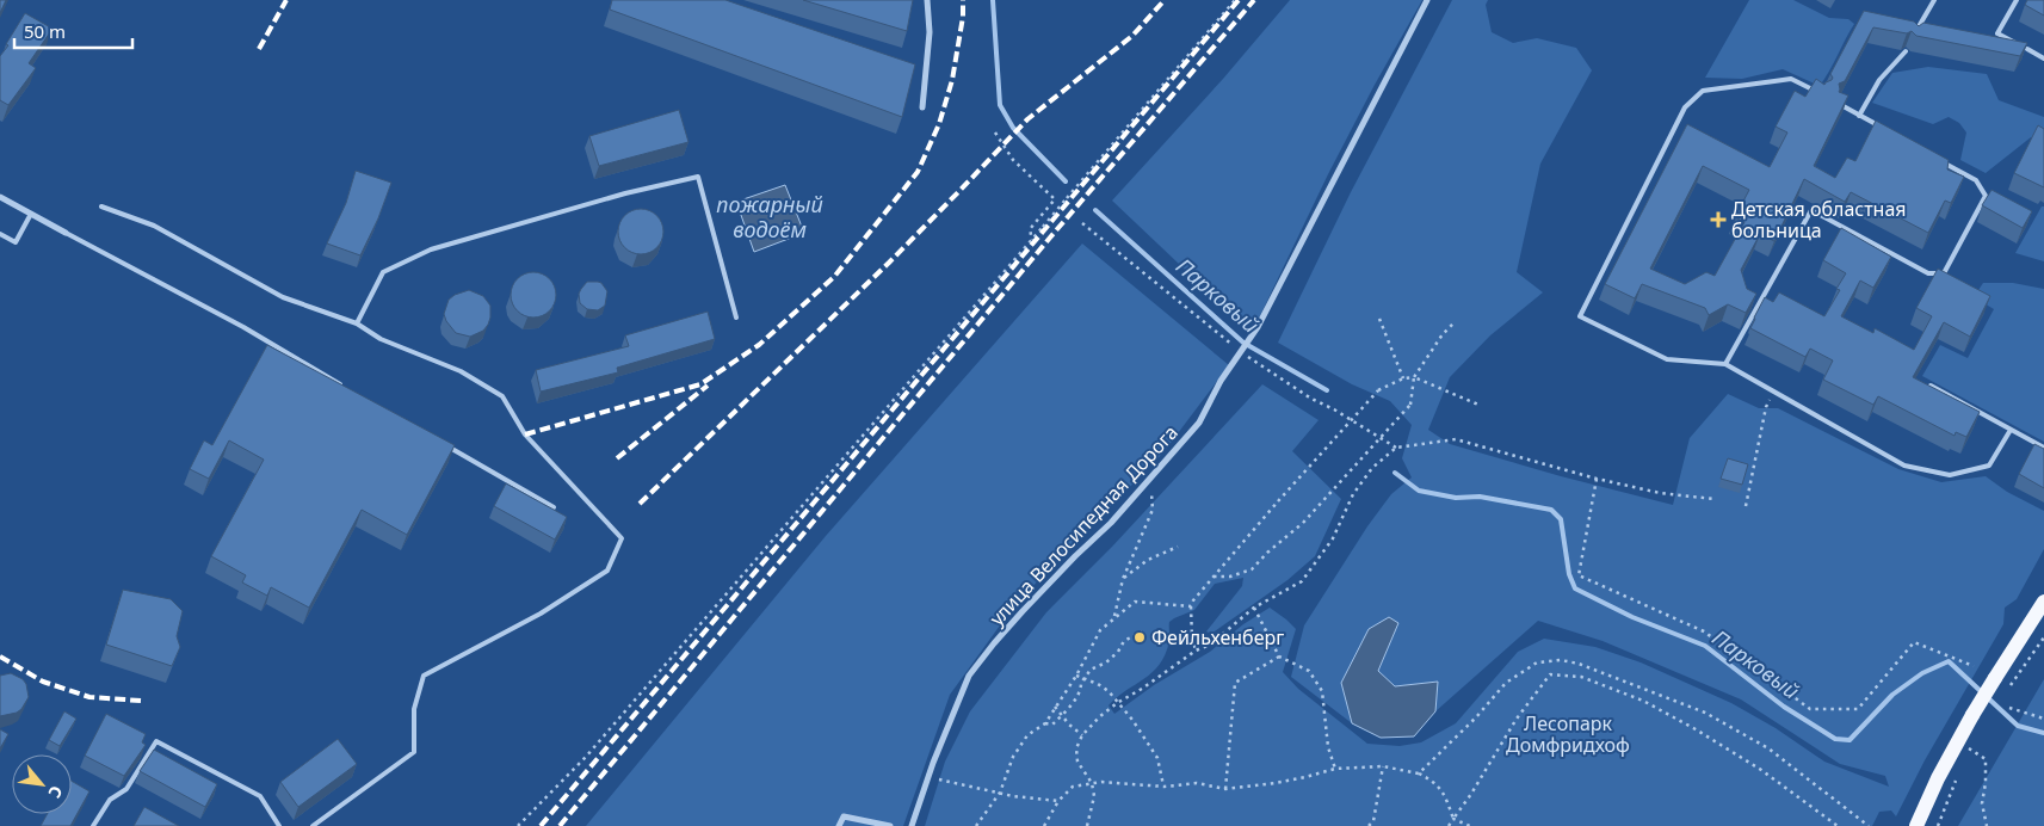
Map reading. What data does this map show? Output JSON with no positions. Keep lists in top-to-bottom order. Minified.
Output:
{"streets":{"street":["улица Велосипедная Дорога"]},"water":["пожарный водоём","Парковый"],"parks":["Лесопарк Домфридхоф"],"places":{"health":["Детская областная больница"],"other":["Фейльхенберг"]},"scale_bar":"50 m","north":"bottom right"}
